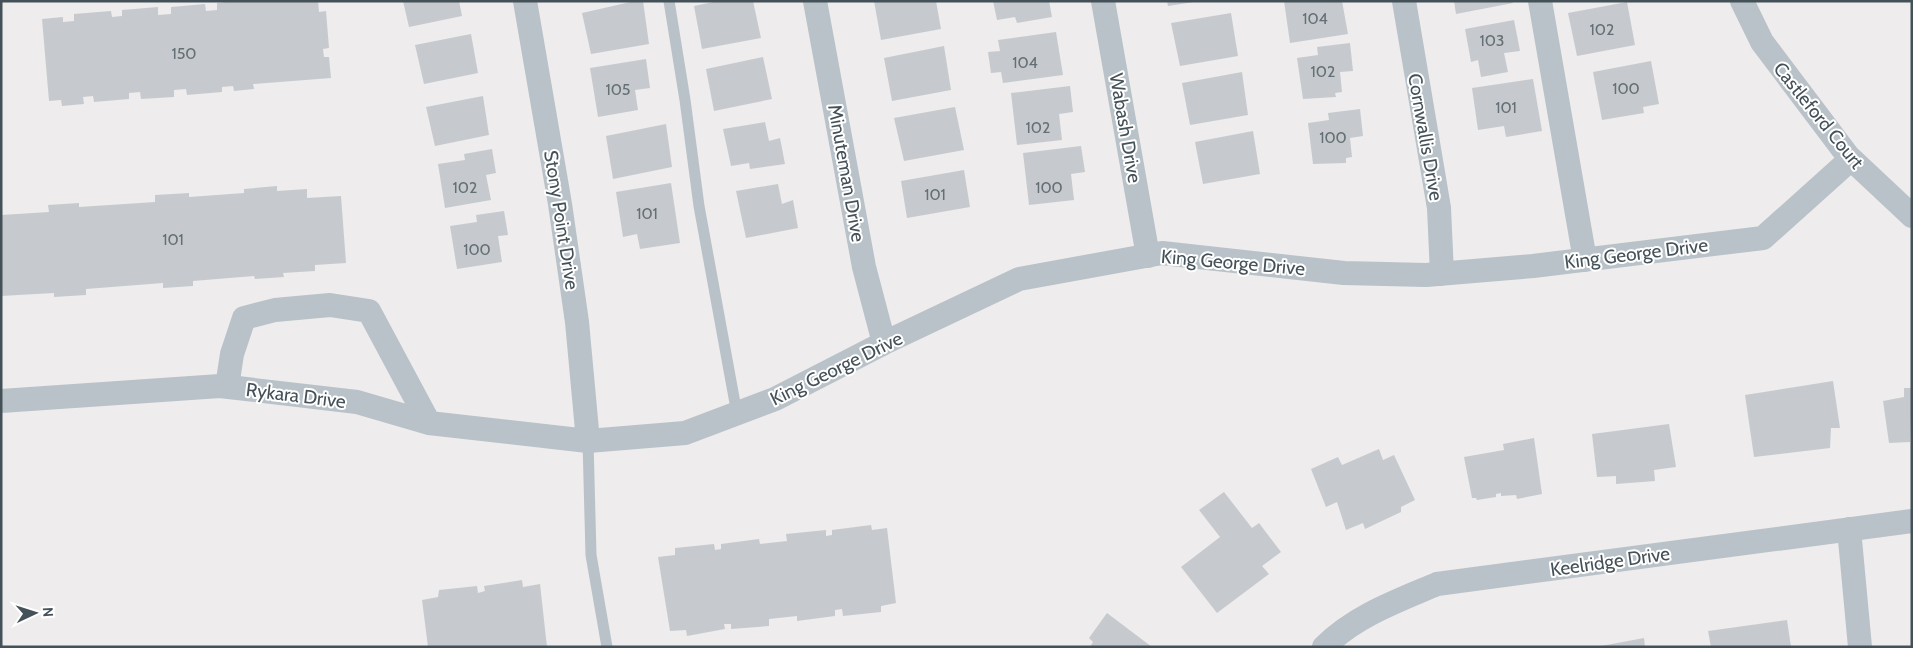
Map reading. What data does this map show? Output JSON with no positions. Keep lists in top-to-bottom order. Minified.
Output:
{"streets":{"street":["Castleford Court","Wabash Drive","Cornwallis Drive","Minuteman Drive","Stony Point Drive","King George Drive","Rykara Drive","Keelridge Drive"]},"crossings":[["Castleford Court","King George Drive"],["Wabash Drive","King George Drive"],["Cornwallis Drive","King George Drive"],["Minuteman Drive","King George Drive"],["Stony Point Drive","King George Drive"],["Stony Point Drive","Rykara Drive"],["King George Drive","Rykara Drive"]],"house_numbers":["104","102","103","150","104","102","100","105","101","102","100","102","100","101","101","101","100"],"north":"right"}
